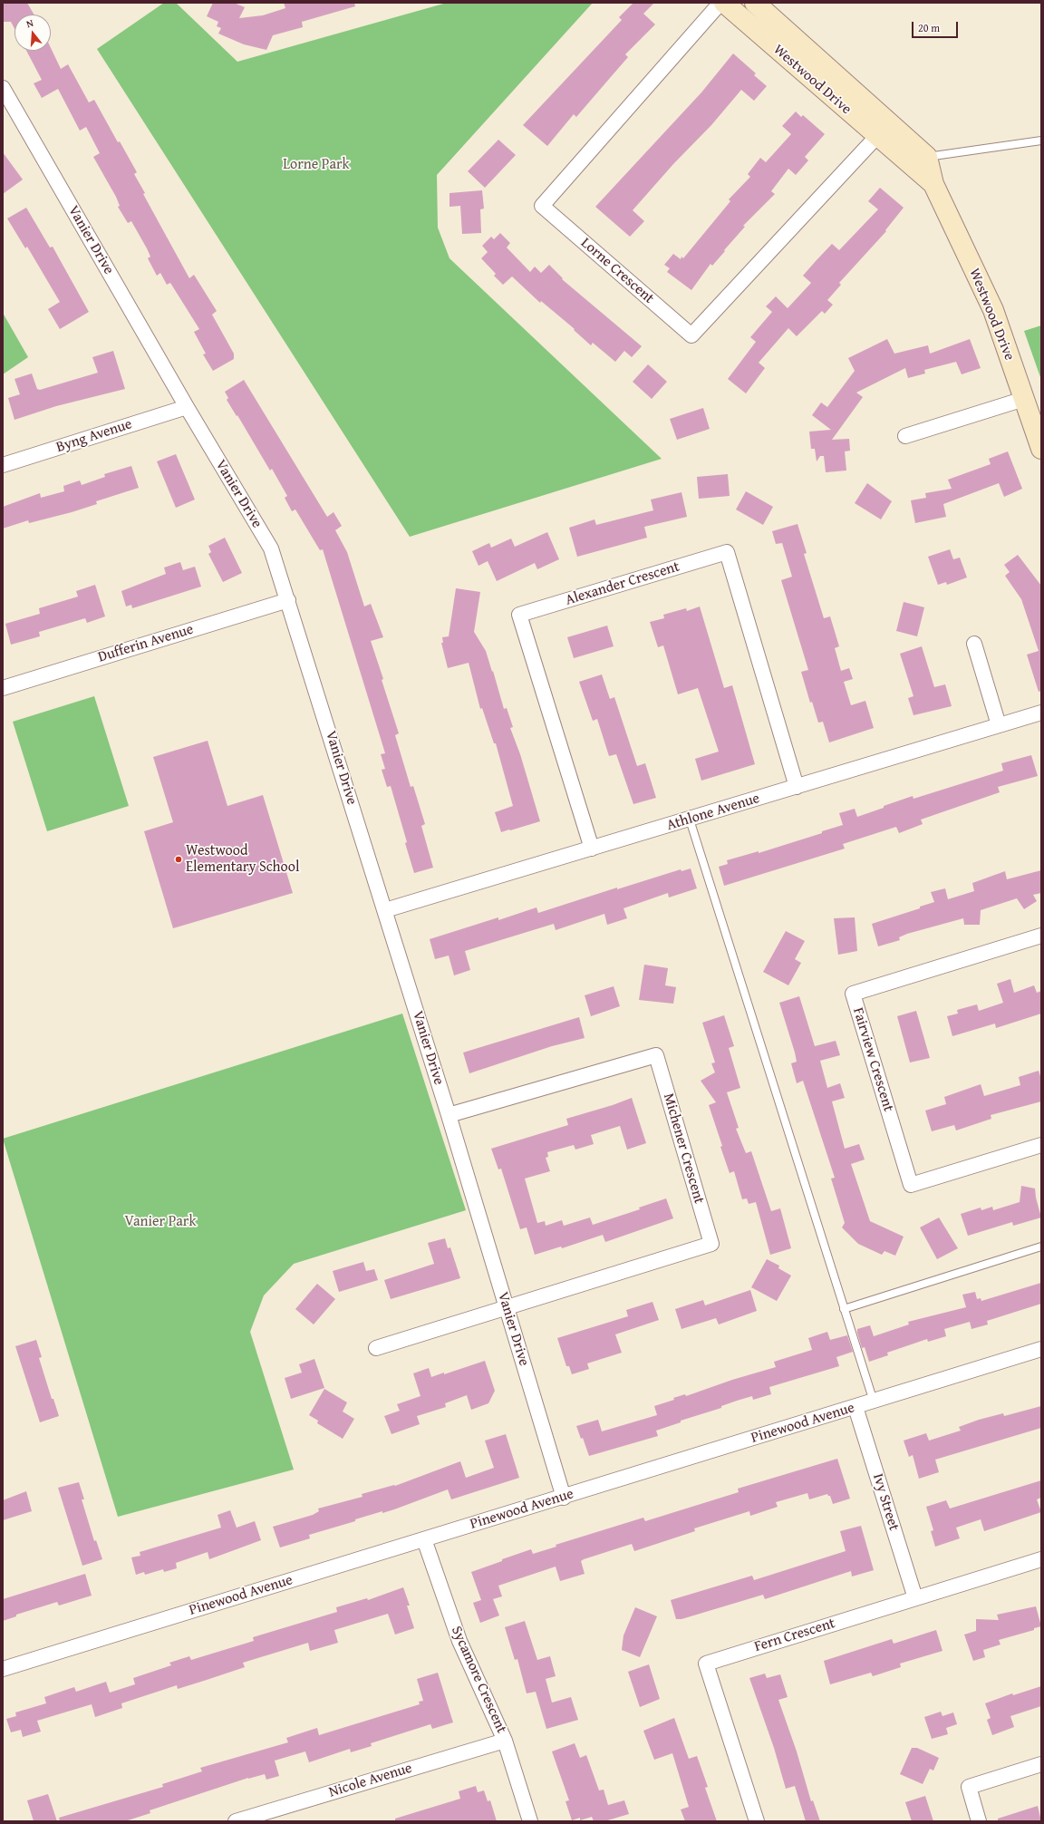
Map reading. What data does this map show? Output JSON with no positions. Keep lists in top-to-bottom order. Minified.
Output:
{"streets":{"street":["Westwood Drive","Vanier Drive","Lorne Crescent","Byng Avenue","Alexander Crescent","Dufferin Avenue","Athlone Avenue","Fairview Crescent","Michener Crescent","Pinewood Avenue","Ivy Street","Fern Crescent","Sycamore Crescent","Nicole Avenue"]},"crossings":[["Westwood Drive","Lorne Crescent"],["Vanier Drive","Byng Avenue"],["Vanier Drive","Dufferin Avenue"],["Vanier Drive","Athlone Avenue"],["Vanier Drive","Michener Crescent"],["Vanier Drive","Pinewood Avenue"],["Alexander Crescent","Athlone Avenue"],["Pinewood Avenue","Ivy Street"],["Pinewood Avenue","Sycamore Crescent"],["Ivy Street","Fern Crescent"],["Sycamore Crescent","Nicole Avenue"]],"parks":["Lorne Park","Vanier Park"],"places":["Westwood Elementary School"],"scale_bar":"20 m","north":"top"}
